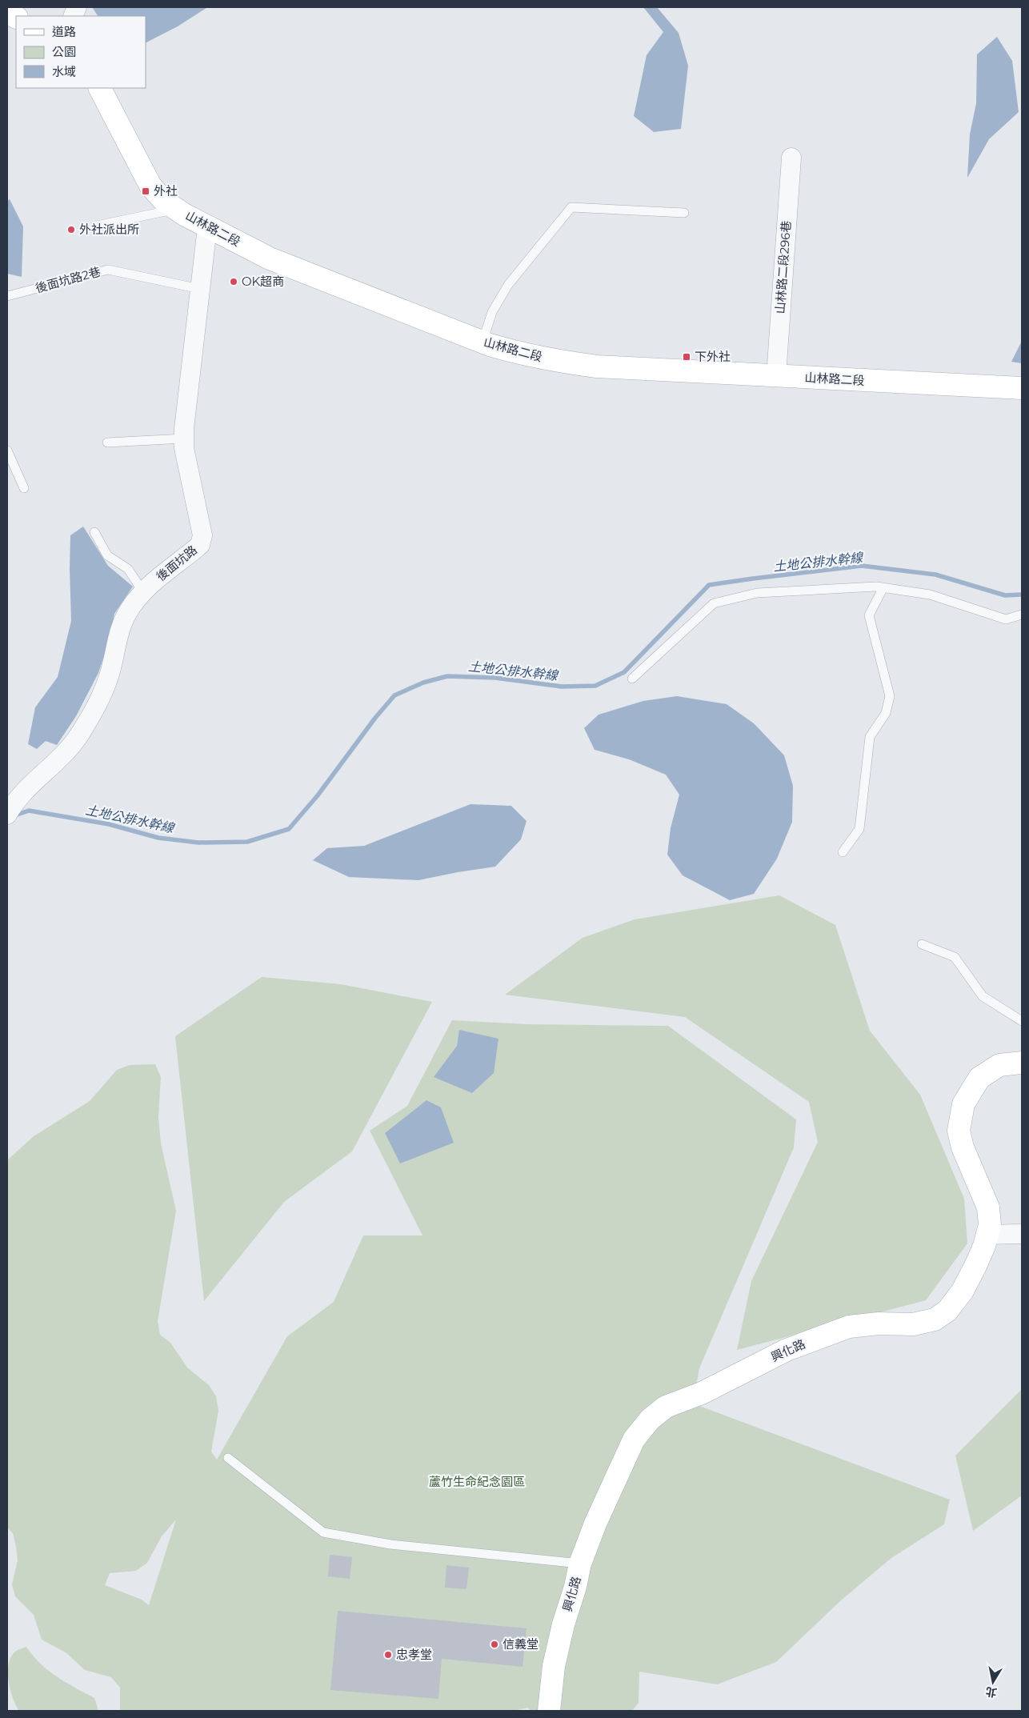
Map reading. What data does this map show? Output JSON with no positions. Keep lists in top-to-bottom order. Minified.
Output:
{"streets":{"main road":["山林路二段","興化路"],"street":["山林路二段296巷","後面坑路"],"lane":["後面坑路2巷"]},"crossings":[["山林路二段","山林路二段296巷"],["山林路二段","後面坑路"],["後面坑路2巷","後面坑路"]],"water":["土地公排水幹線"],"parks":["蘆竹生命紀念園區"],"places":{"transit":["外社","下外社"],"other":["外社派出所","OK超商","信義堂","忠孝堂"]},"legend":["道路","公園","水域"],"north":"bottom"}
